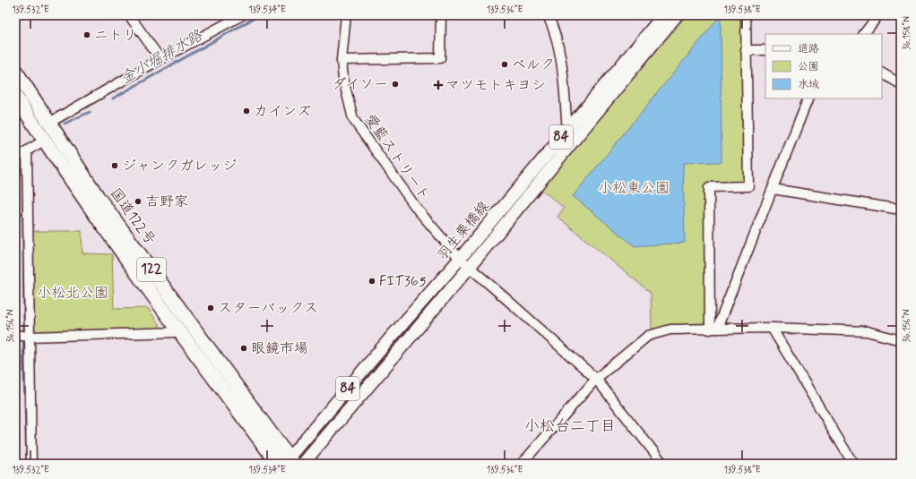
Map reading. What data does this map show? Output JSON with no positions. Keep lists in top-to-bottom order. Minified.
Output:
{"streets":{"highway":["国道122号","122"],"main road":["84","羽生栗橋線"],"street":["愛藍ストリート"]},"crossings":[["愛藍ストリート","羽生栗橋線"],["国道122号","羽生栗橋線"]],"districts":["小松台二丁目"],"water":["金小堀排水路"],"parks":["小松東公園","小松北公園"],"places":{"other":["ニトリ","ベルク","ダイソー","カインズ","ジャンクガレッジ","吉野家","FIT365","スターバックス","眼鏡市場"],"health":["マツモトキヨシ"]},"legend":["道路","公園","水域"],"coordinates":["139.532°E","139.534°E","139.536°E","139.538°E","36.158°N","36.156°N"]}
